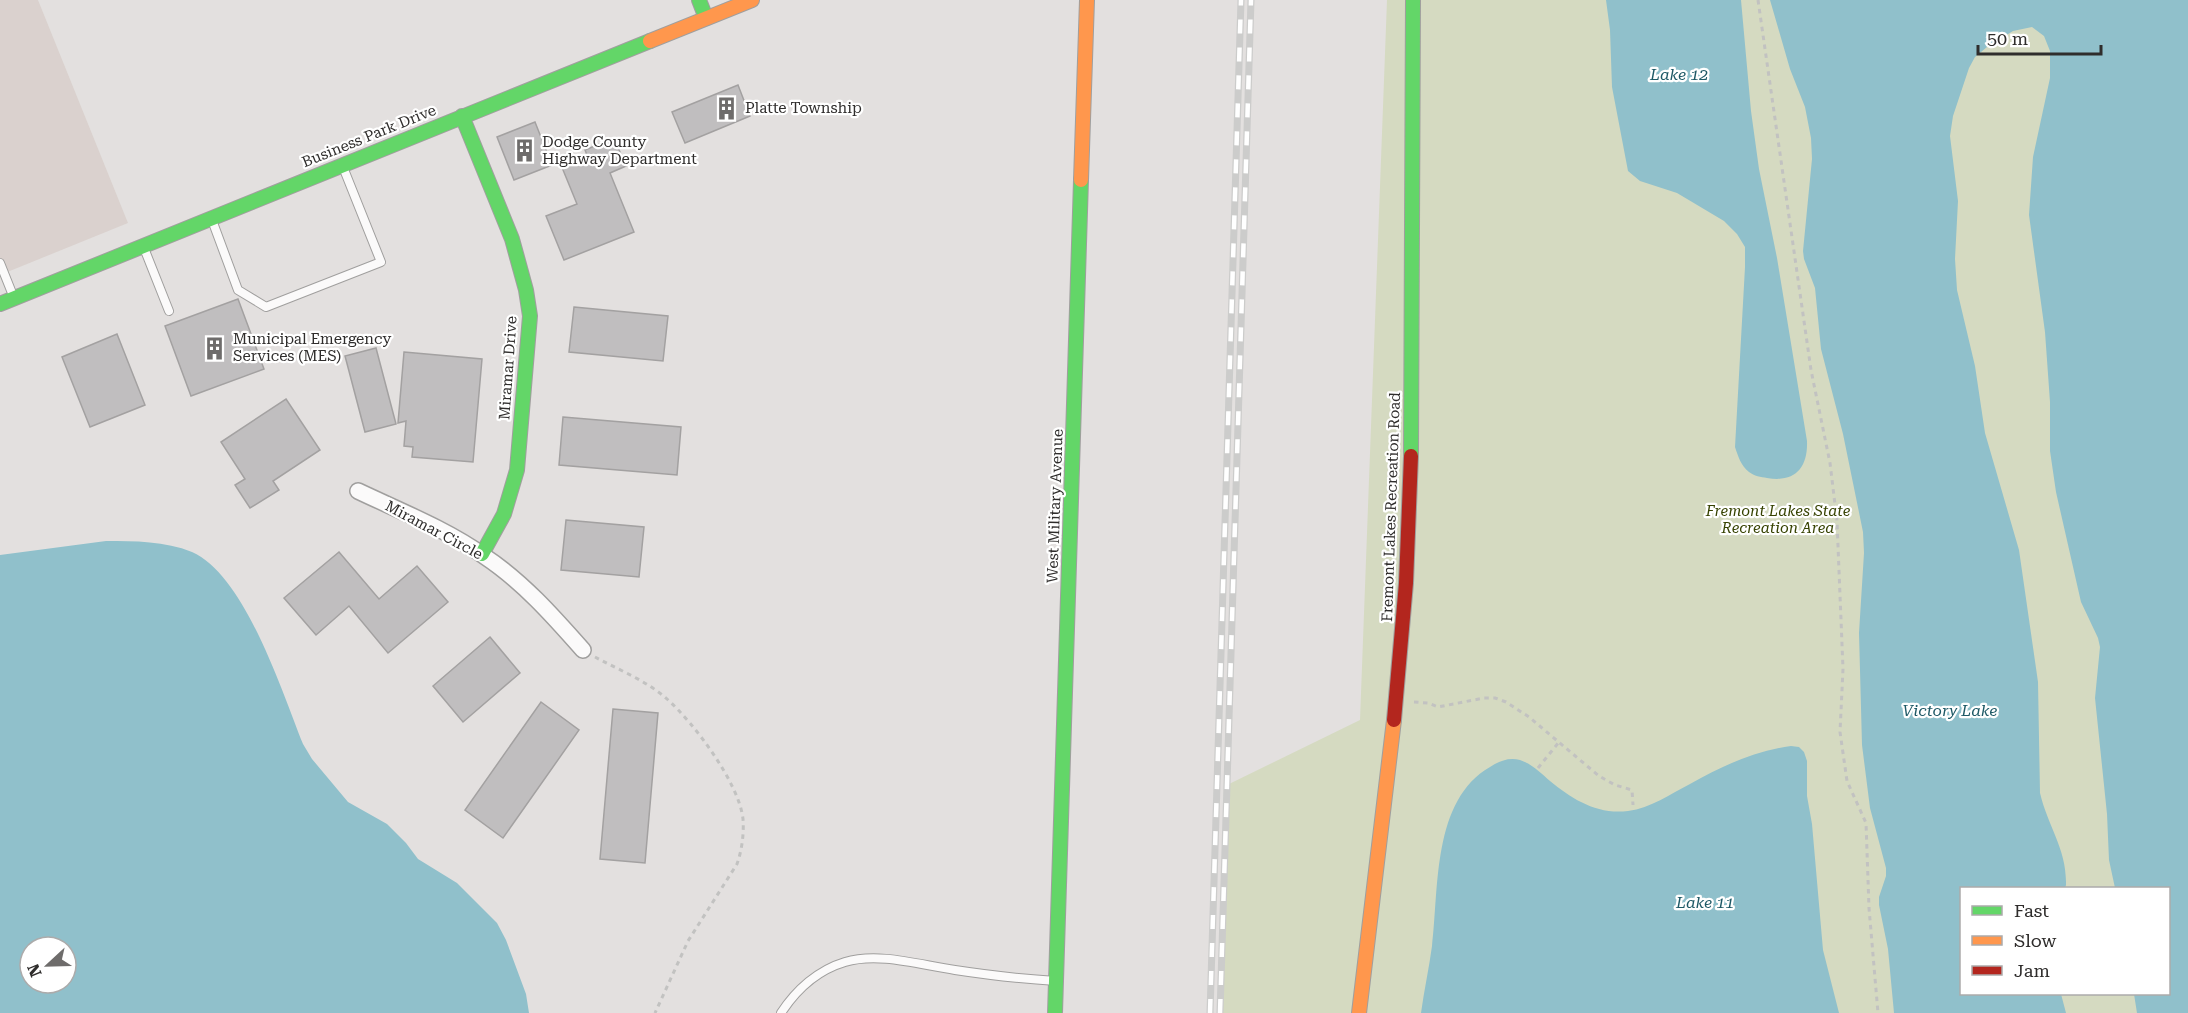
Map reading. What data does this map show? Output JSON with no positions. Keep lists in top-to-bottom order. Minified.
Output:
{"streets":{"street":["Business Park Drive","Miramar Drive","West Military Avenue","Fremont Lakes Recreation Road","Miramar Circle"]},"crossings":[["Business Park Drive","Miramar Drive"],["Miramar Drive","Miramar Circle"]],"water":["Lake 12","Victory Lake","Lake 11"],"parks":["Fremont Lakes State Recreation Area"],"places":{"building":["Platte Township","Dodge County Highway Department","Municipal Emergency Services (MES)"]},"legend":["Fast","Slow","Jam"],"scale_bar":"50 m","north":"left"}
